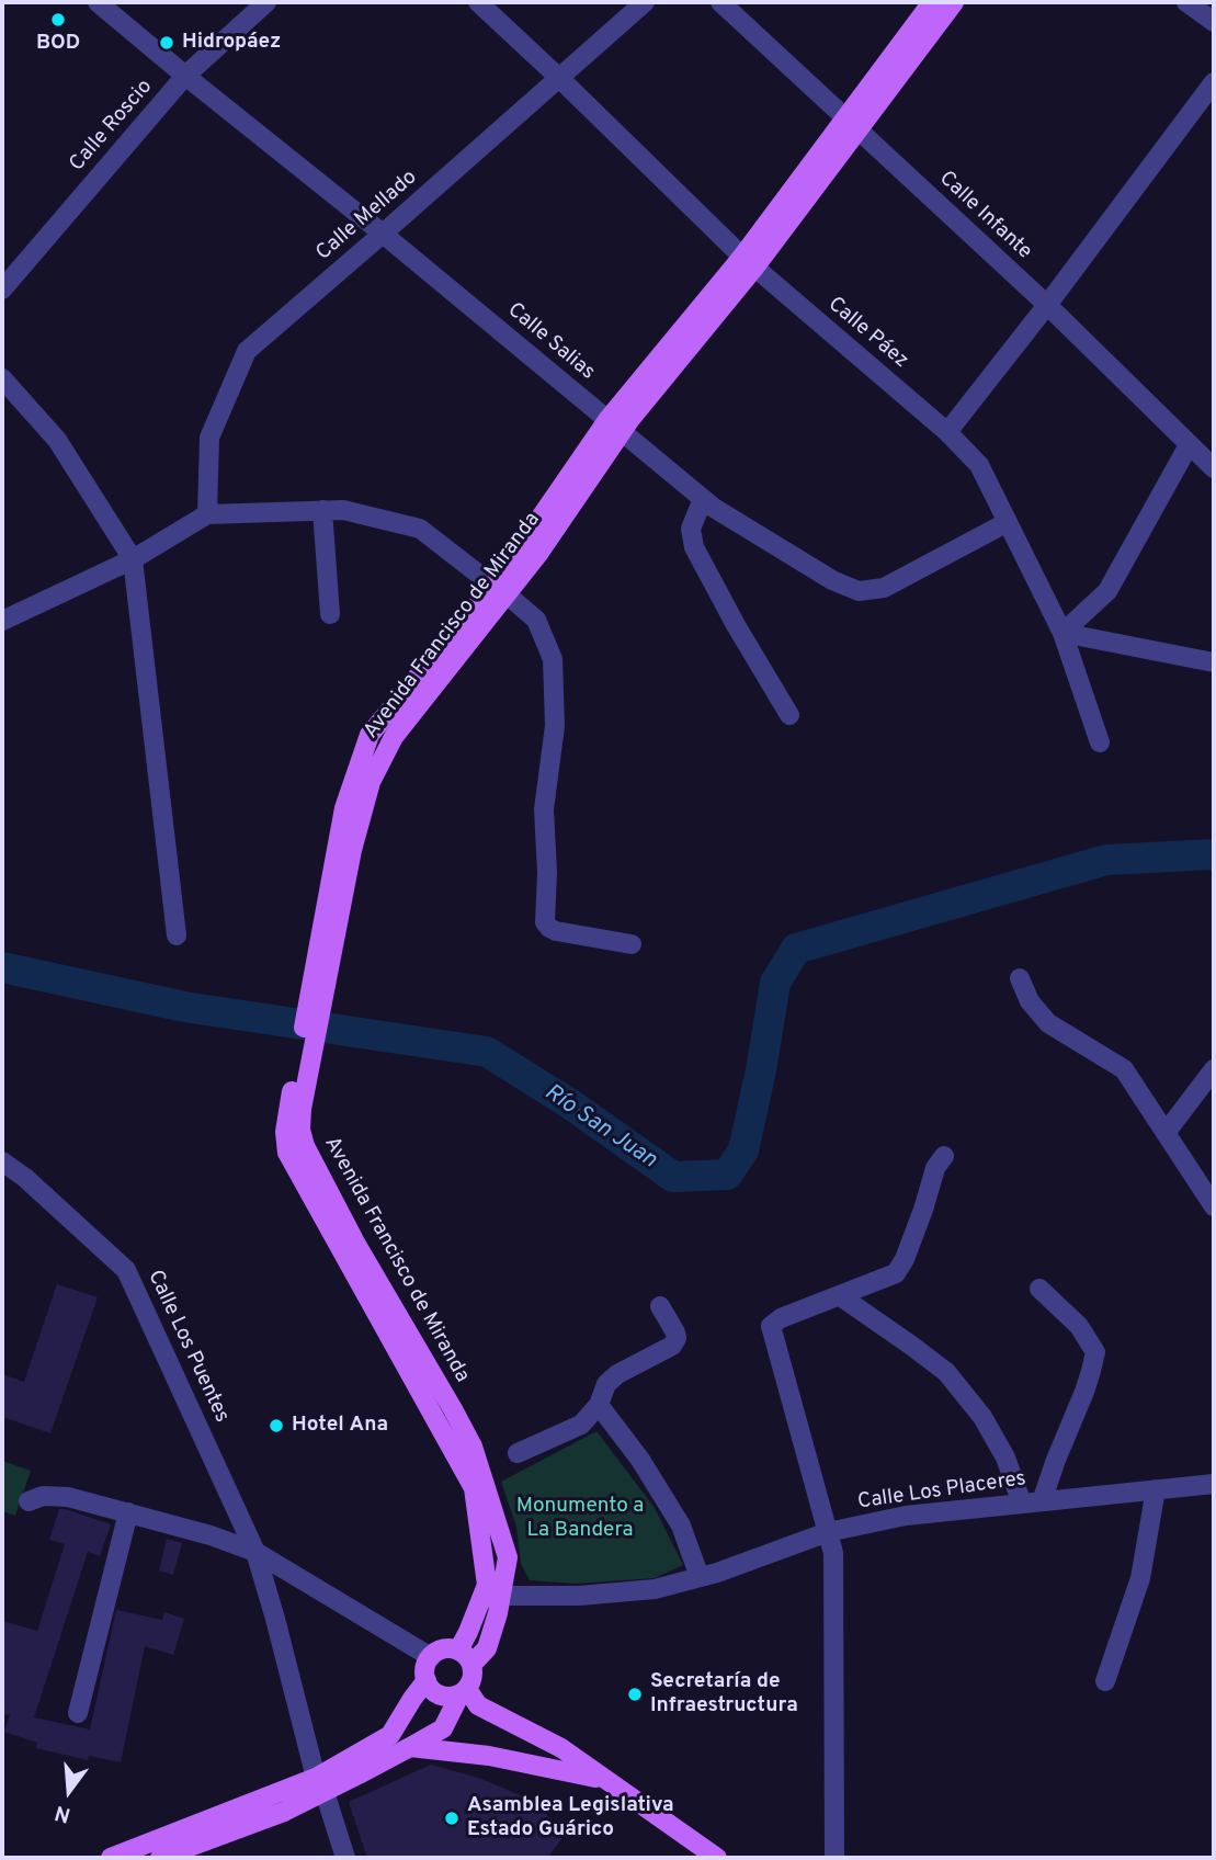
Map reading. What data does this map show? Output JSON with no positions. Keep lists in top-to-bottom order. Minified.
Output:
{"streets":{"main road":["Avenida Francisco de Miranda"],"street":["Calle Roscio","Calle Mellado","Calle Infante","Calle Páez","Calle Salias","Calle Los Puentes","Calle Los Placeres"]},"crossings":[["Calle Roscio","Calle Salias"],["Calle Mellado","Calle Páez"],["Calle Mellado","Calle Salias"],["Calle Infante","Avenida Francisco de Miranda"],["Calle Páez","Calle Salias"],["Calle Páez","Avenida Francisco de Miranda"],["Calle Salias","Avenida Francisco de Miranda"],["Avenida Francisco de Miranda","Calle Los Placeres"]],"water":["Río San Juan"],"parks":["Monumento a La Bandera"],"places":["BOD","Hidropáez","Hotel Ana","Secretaría de Infraestructura","Asamblea Legislativa Estado Guárico"],"north":"bottom"}
